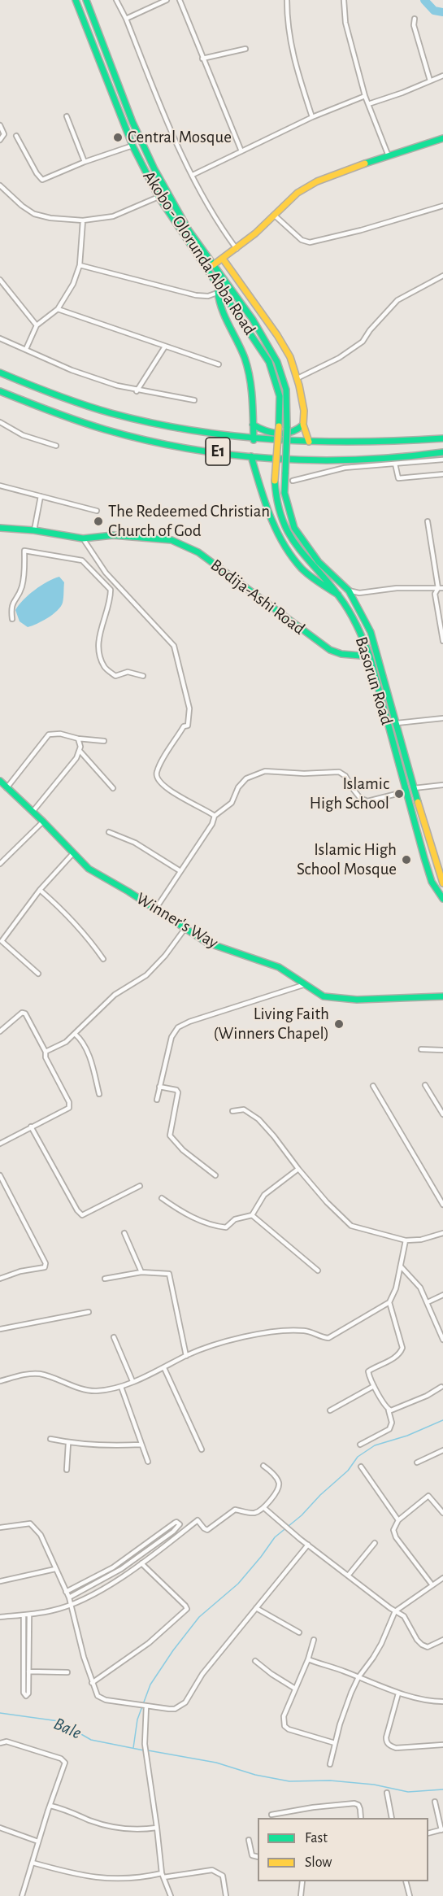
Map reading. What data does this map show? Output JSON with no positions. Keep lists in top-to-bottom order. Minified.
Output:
{"streets":{"main road":["Akobo - Olorunda Abba Road","E1","Bodija-Ashi Road","Basorun Road","Winner's Way"]},"crossings":[["Akobo - Olorunda Abba Road","Basorun Road"],["Bodija-Ashi Road","Basorun Road"]],"water":["Bale"],"places":["Central Mosque","The Redeemed Christian Church of God","Islamic High School","Islamic High School Mosque","Living Faith (Winners Chapel)"],"legend":["Fast","Slow"]}
